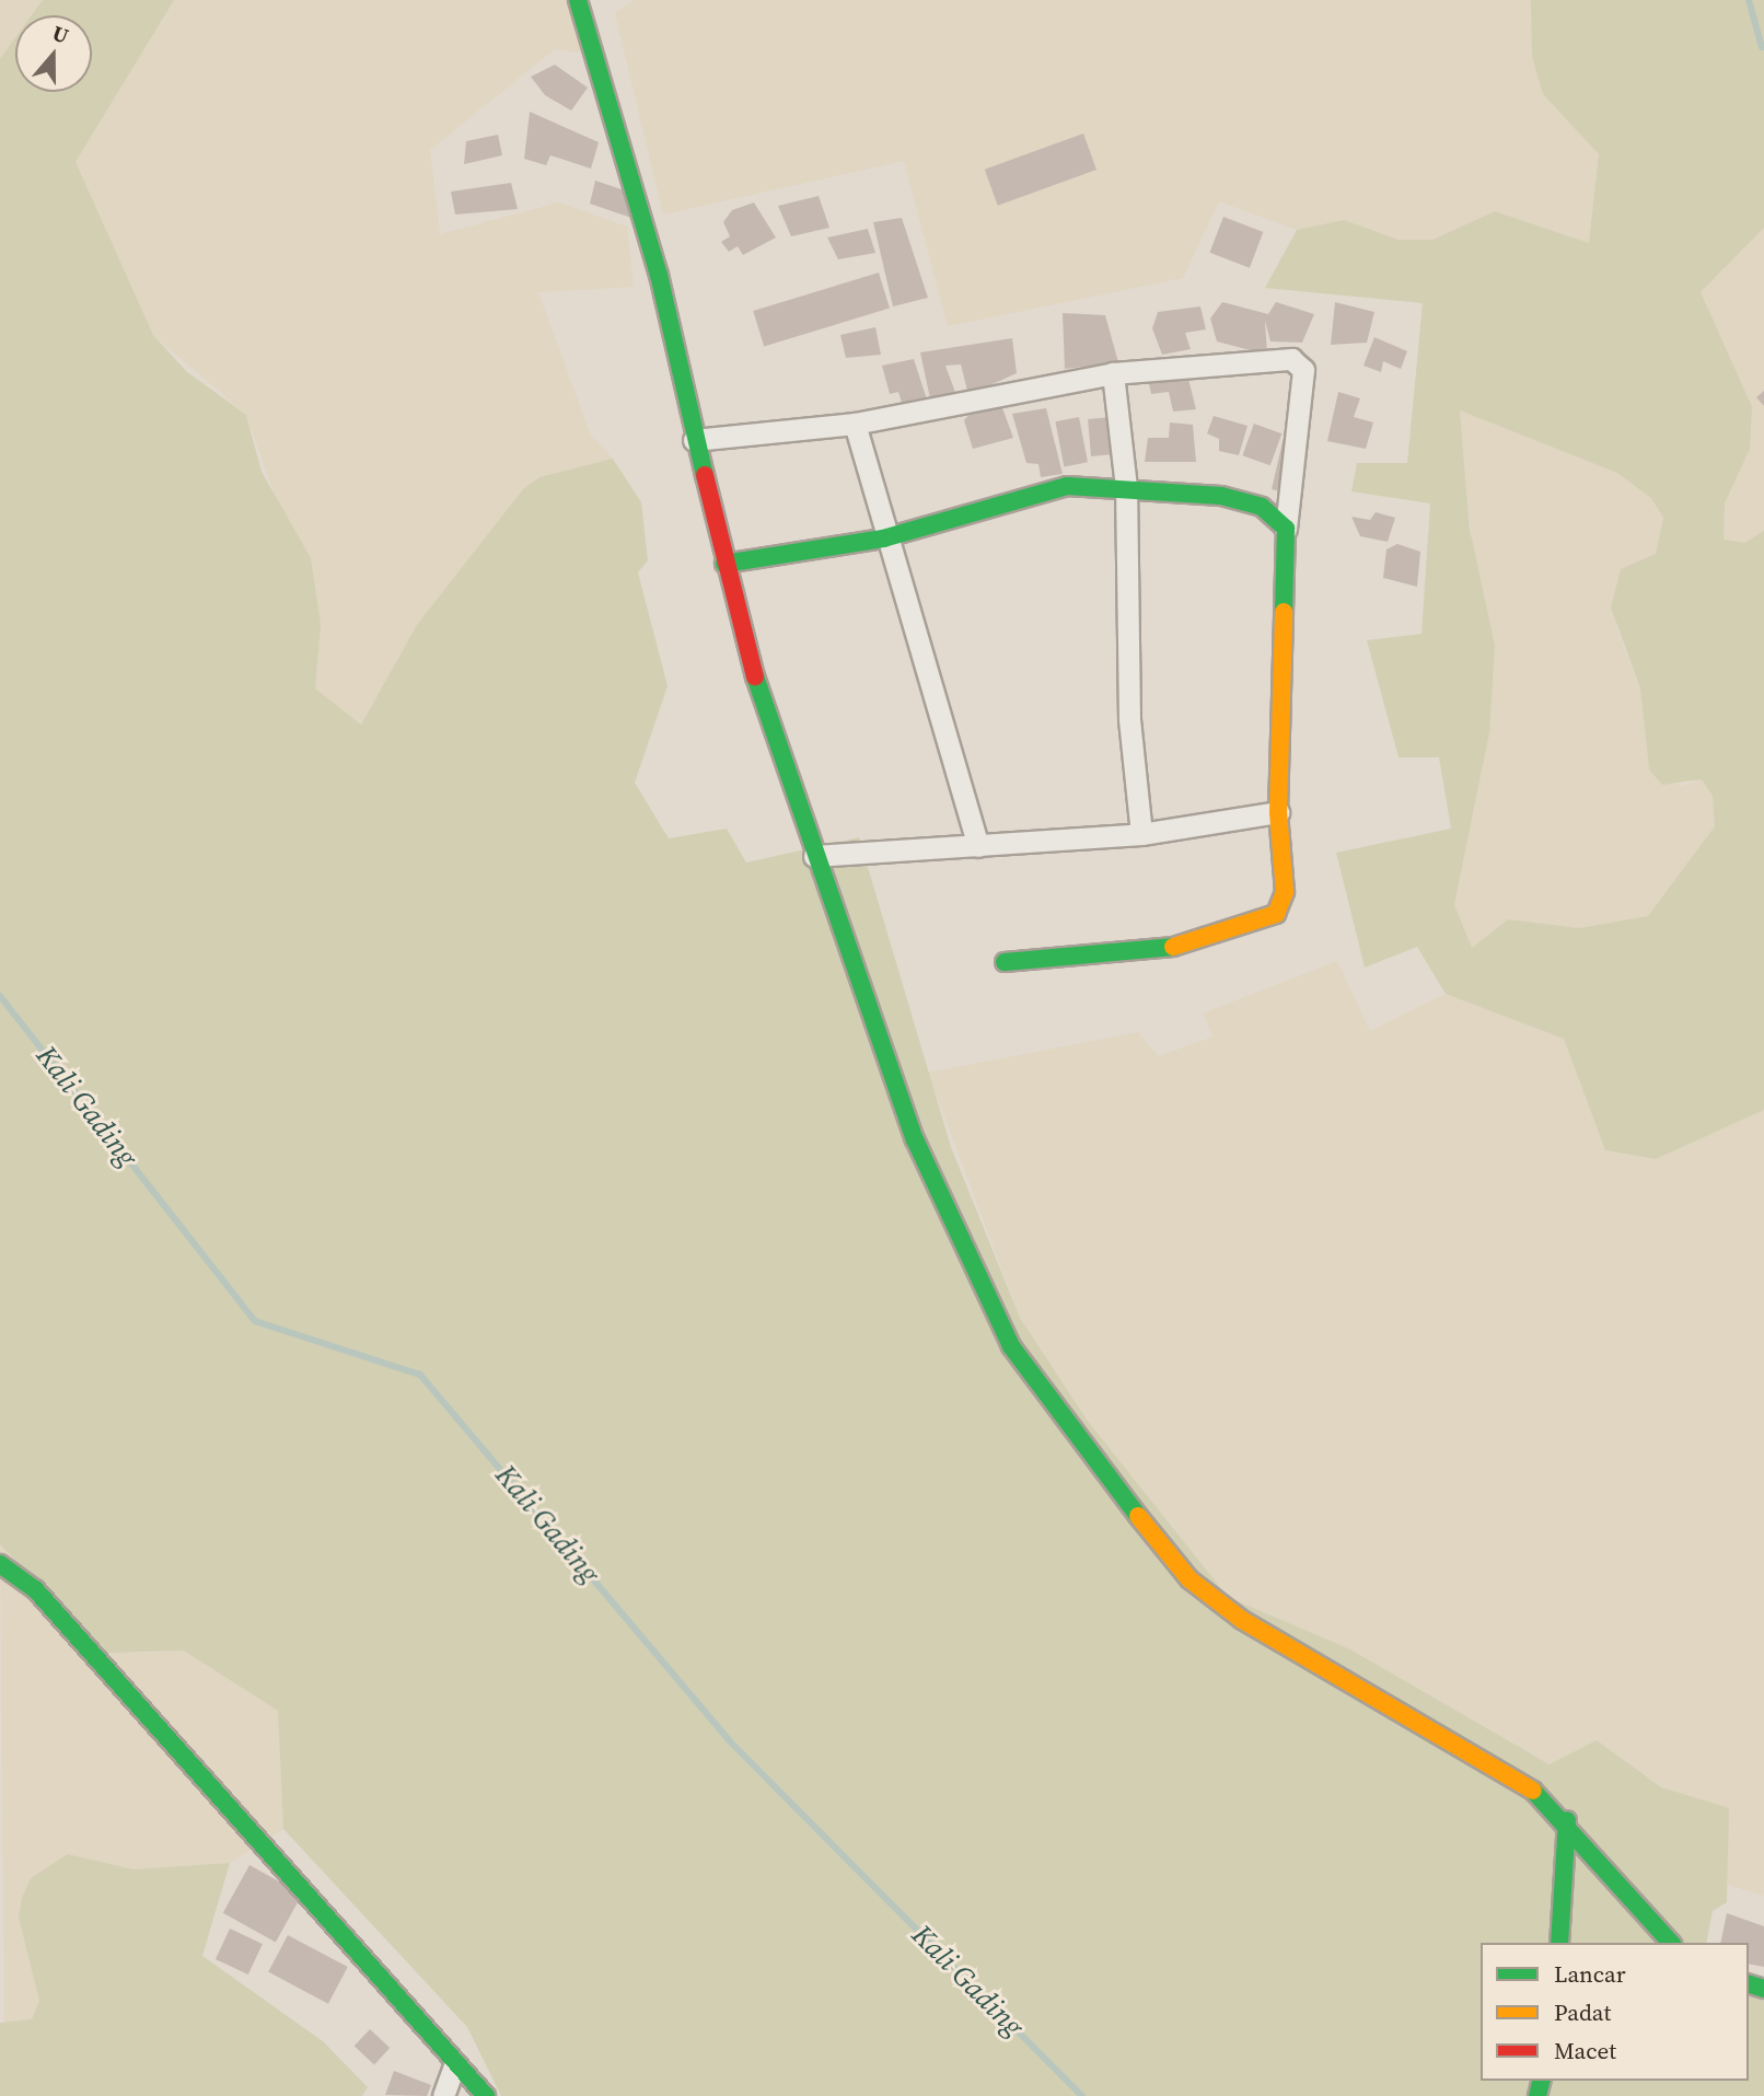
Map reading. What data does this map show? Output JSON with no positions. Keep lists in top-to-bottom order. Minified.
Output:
{"water":["Kali Gading"],"legend":["Lancar","Padat","Macet"],"north":"top"}
